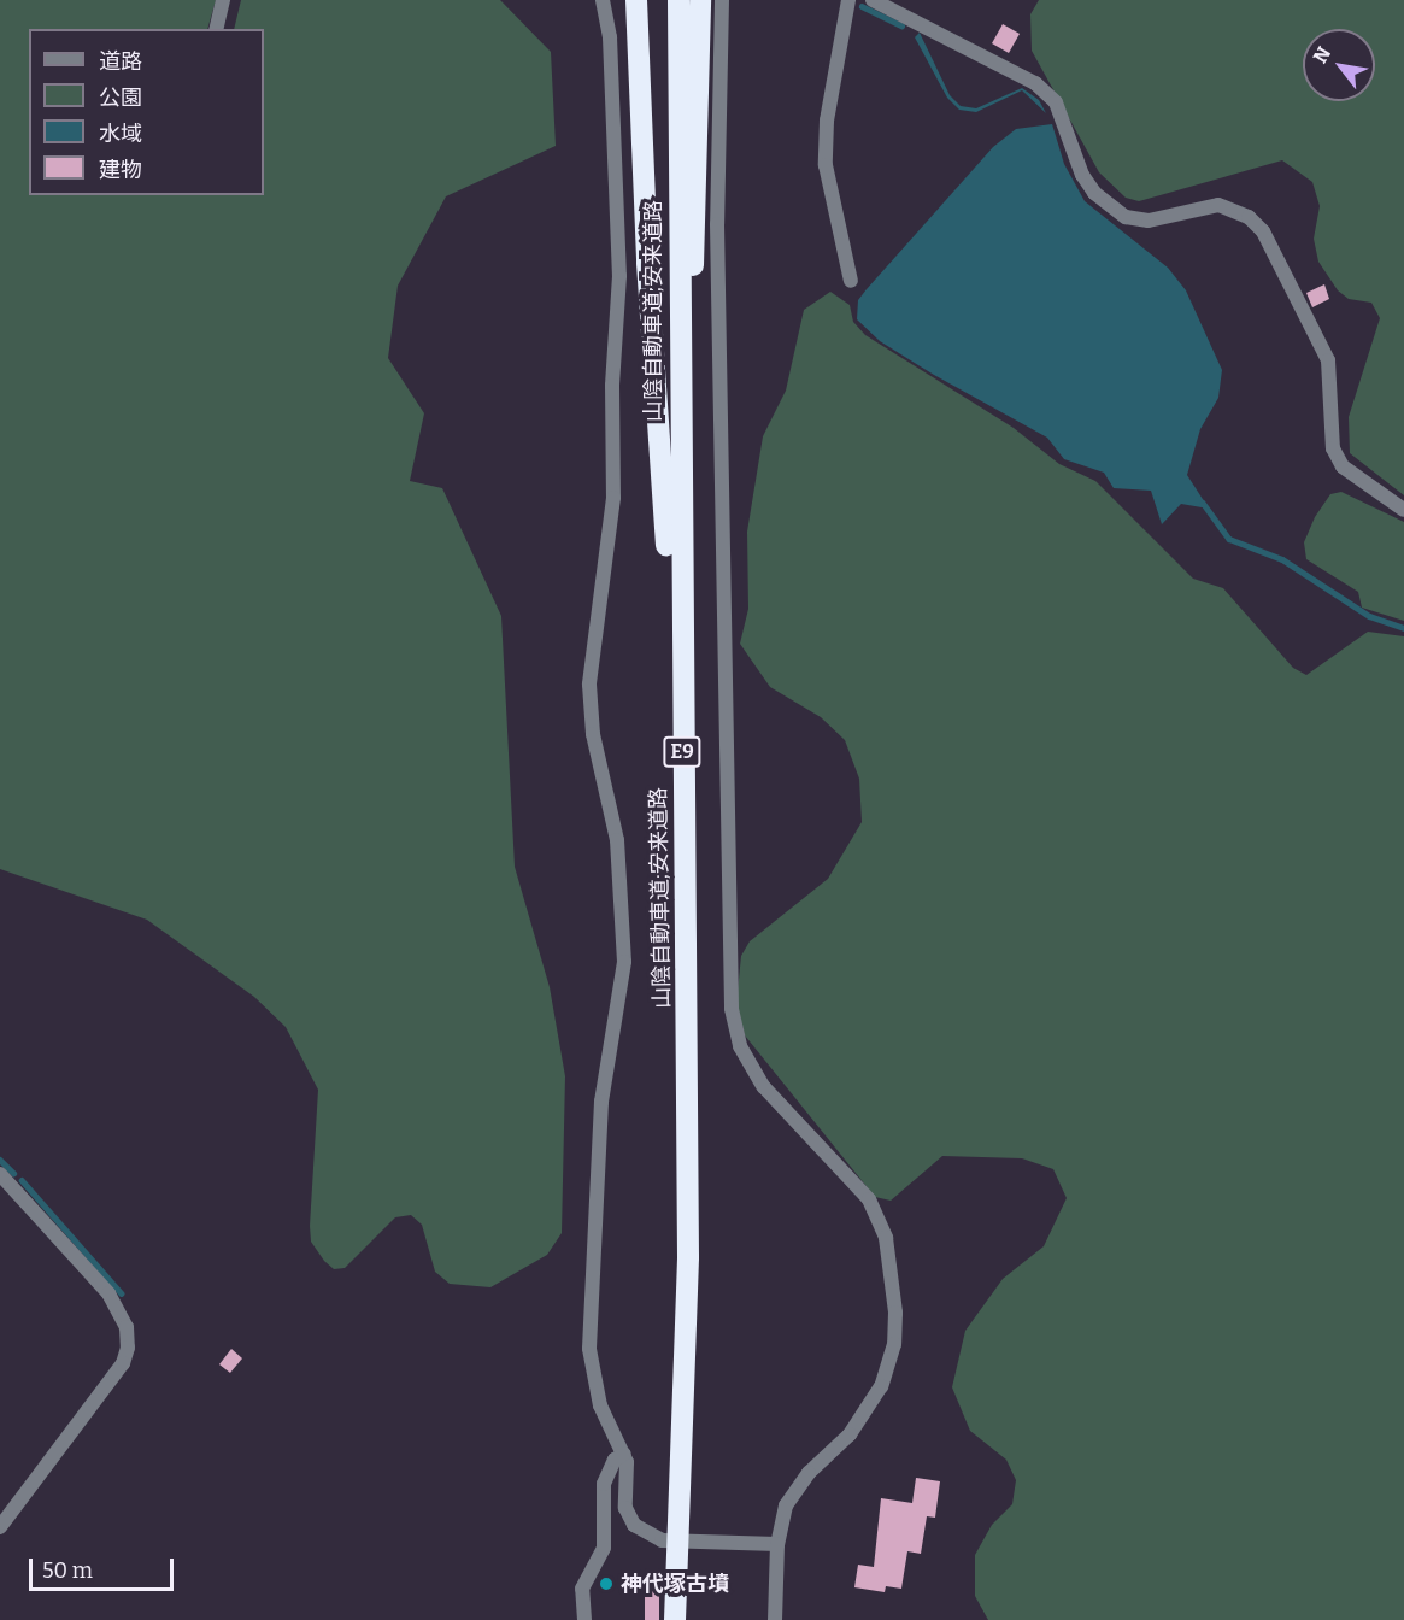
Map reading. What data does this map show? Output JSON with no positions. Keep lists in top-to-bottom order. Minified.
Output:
{"streets":{"highway":["山陰自動車道;安来道路","E9"]},"places":["神代塚古墳"],"legend":["道路","公園","水域","建物"],"scale_bar":"50 m","north":"top left"}
